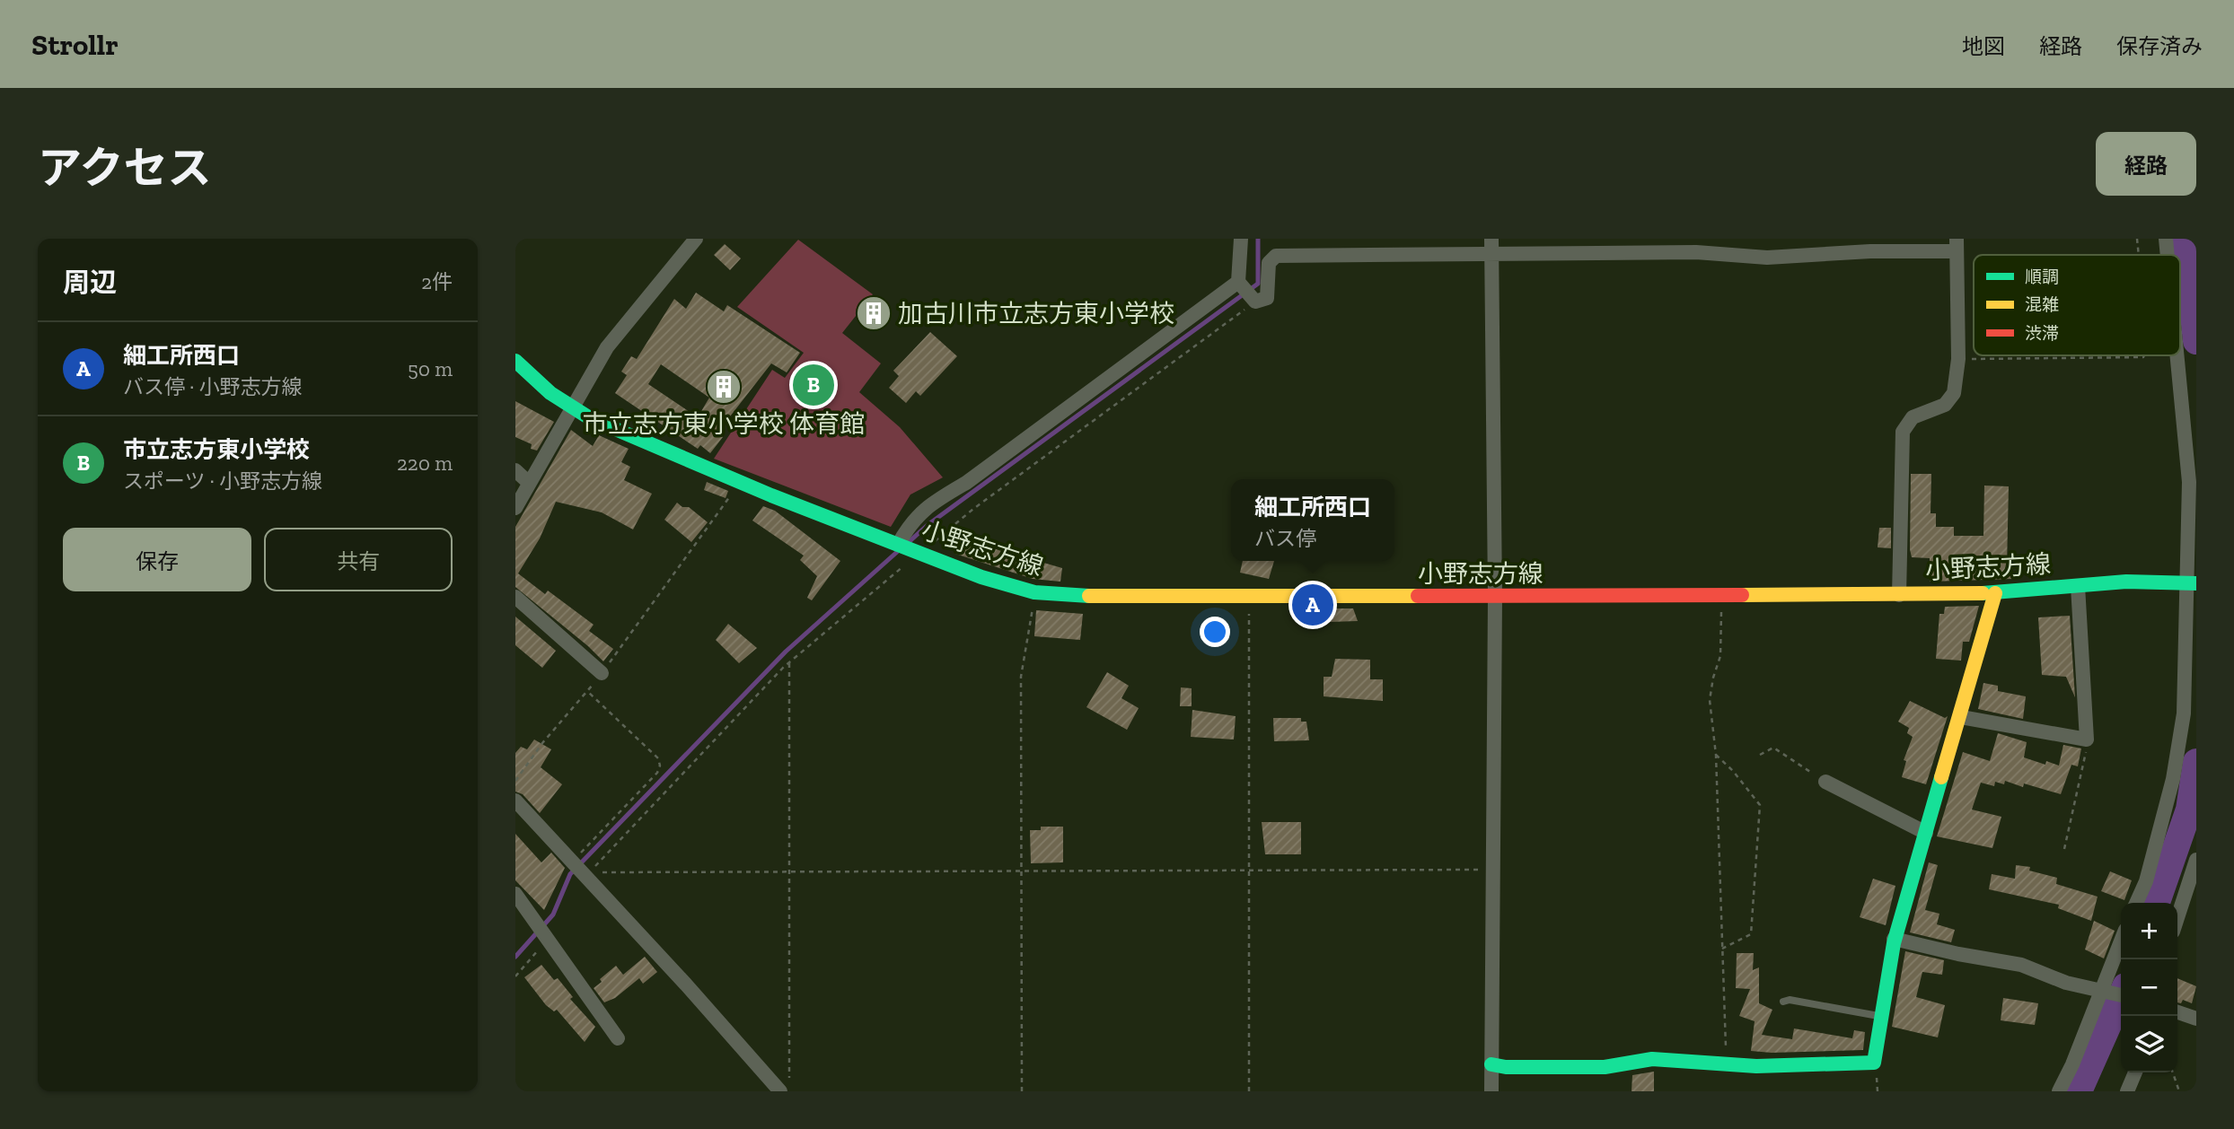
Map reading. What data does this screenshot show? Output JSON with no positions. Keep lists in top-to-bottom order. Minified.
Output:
{"streets":{"main road":["小野志方線"]},"places":{"building":["加古川市立志方東小学校","市立志方東小学校 体育館"]},"legend":["順調","混雑","渋滞"],"page":{"header":"Strollr","nav":["地図","経路","保存済み"],"title":"アクセス","buttons":["経路",["保存","共有"]],"heading":["周辺","2件"],"list":[{"mark":"A","name":"細工所西口","note":"バス停 · 小野志方線","value":"50 m"},{"mark":"B","name":"市立志方東小学校","note":"スポーツ · 小野志方線","value":"220 m"}],"pins":["B","A"],"popup":["細工所西口","バス停"],"map_buttons":["+","−"]}}
